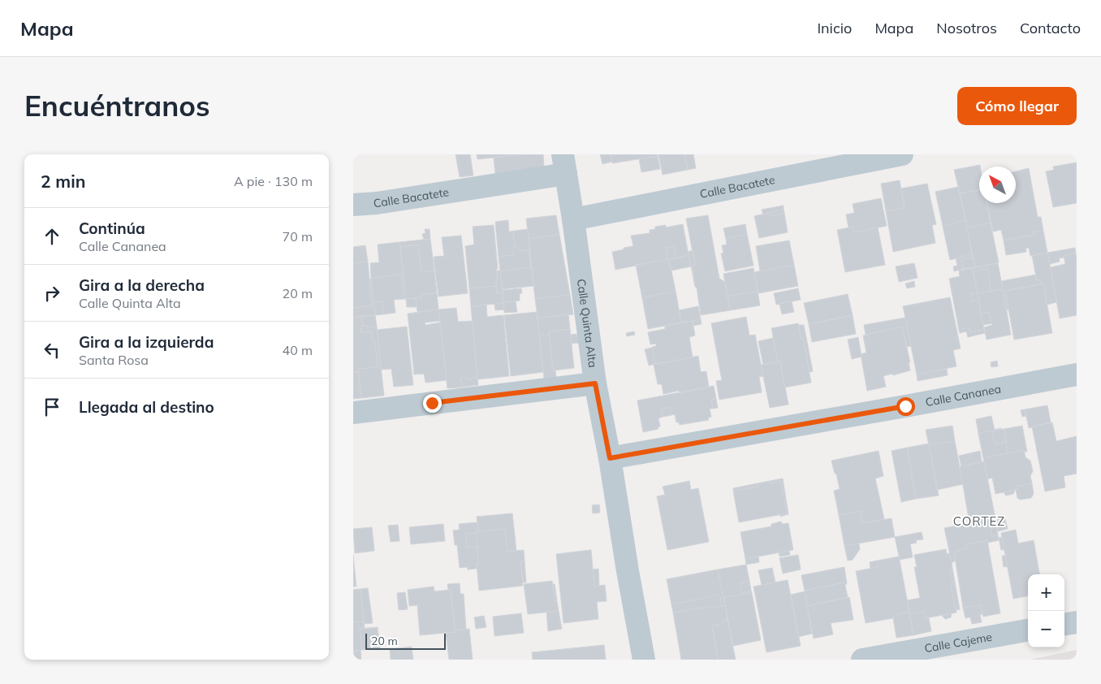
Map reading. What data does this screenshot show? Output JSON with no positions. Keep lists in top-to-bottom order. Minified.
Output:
{"streets":{"street":["Calle Bacatete","Calle Quinta Alta","Calle Cananea","Calle Cajeme"]},"crossings":[["Calle Bacatete","Calle Quinta Alta"],["Calle Quinta Alta","Calle Cananea"]],"districts":["CORTEZ"],"scale_bar":"20 m","north":"top left","page":{"header":"Mapa","nav":["Inicio","Mapa","Nosotros","Contacto"],"buttons":"Cómo llegar","title":"Encuéntranos","heading":["2 min","A pie · 130 m"],"list":[["Continúa","Calle Cananea","70 m"],["Gira a la derecha","Calle Quinta Alta","20 m"],["Gira a la izquierda","Santa Rosa","40 m"],"Llegada al destino"],"map_buttons":["+","−"],"scale":"20 m"}}
